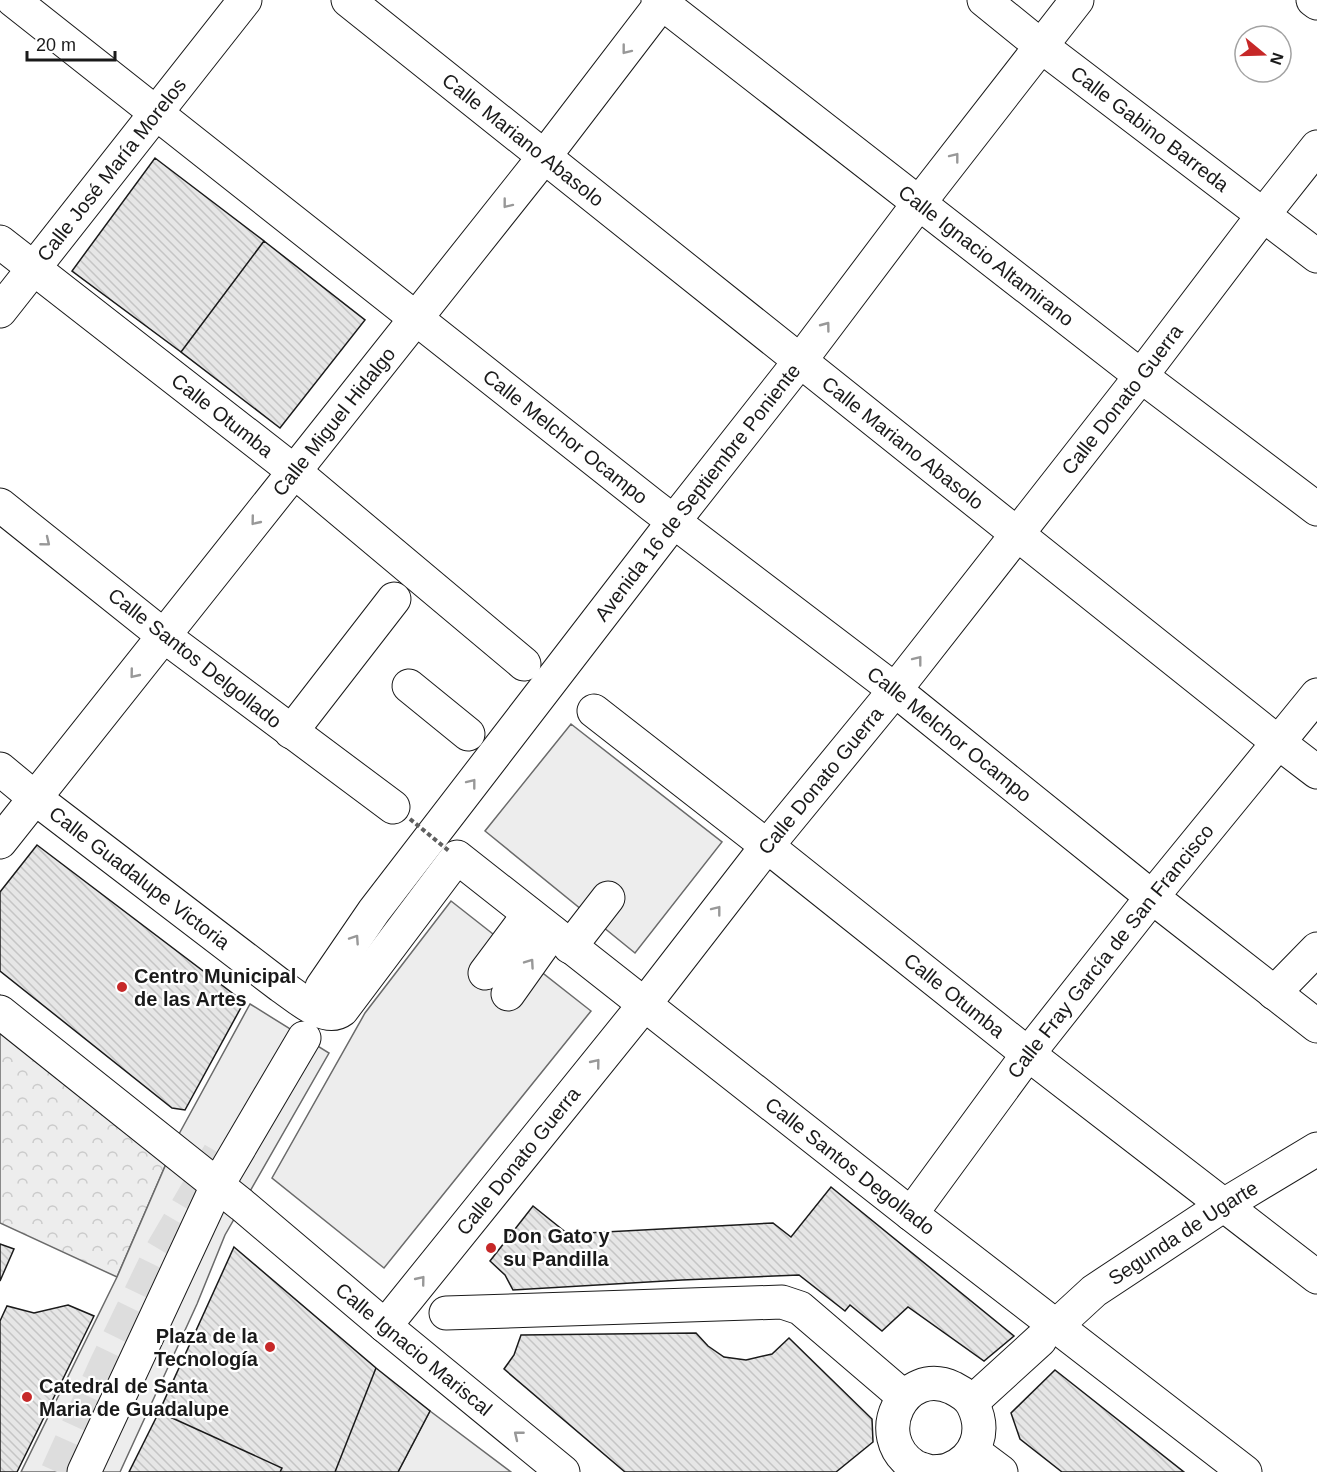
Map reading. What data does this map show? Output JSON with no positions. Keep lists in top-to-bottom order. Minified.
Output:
{"streets":{"street":["Calle Gabino Barreda","Calle Mariano Abasolo","Calle José María Morelos","Calle Ignacio Altamirano","Calle Donato Guerra","Calle Otumba","Calle Miguel Hidalgo","Calle Melchor Ocampo","Avenida 16 de Septiembre Poniente","Calle Santos Delgollado","Calle Guadalupe Victoria","Calle Fray García de San Francisco","Calle Santos Degollado","Segunda de Ugarte","Calle Ignacio Mariscal"]},"crossings":[["Calle Gabino Barreda","Calle Donato Guerra"],["Calle Gabino Barreda","Avenida 16 de Septiembre Poniente"],["Calle Mariano Abasolo","Calle Donato Guerra"],["Calle Mariano Abasolo","Calle Miguel Hidalgo"],["Calle Mariano Abasolo","Avenida 16 de Septiembre Poniente"],["Calle Mariano Abasolo","Calle Fray García de San Francisco"],["Calle José María Morelos","Calle Otumba"],["Calle José María Morelos","Calle Melchor Ocampo"],["Calle Ignacio Altamirano","Calle Donato Guerra"],["Calle Ignacio Altamirano","Calle Miguel Hidalgo"],["Calle Ignacio Altamirano","Avenida 16 de Septiembre Poniente"],["Calle Donato Guerra","Calle Otumba"],["Calle Donato Guerra","Calle Melchor Ocampo"],["Calle Donato Guerra","Calle Santos Degollado"],["Calle Donato Guerra","Calle Ignacio Mariscal"],["Calle Otumba","Calle Miguel Hidalgo"],["Calle Otumba","Calle Fray García de San Francisco"],["Calle Otumba","Segunda de Ugarte"],["Calle Miguel Hidalgo","Calle Melchor Ocampo"],["Calle Miguel Hidalgo","Calle Santos Delgollado"],["Calle Miguel Hidalgo","Calle Guadalupe Victoria"],["Calle Melchor Ocampo","Avenida 16 de Septiembre Poniente"],["Calle Melchor Ocampo","Calle Fray García de San Francisco"],["Calle Guadalupe Victoria","Calle Santos Degollado"],["Calle Fray García de San Francisco","Calle Santos Degollado"],["Calle Santos Degollado","Segunda de Ugarte"]],"one_way":["Calle Miguel Hidalgo","Calle Santos Delgollado","Calle Ignacio Mariscal"],"places":["Centro Municipal de las Artes","Don Gato y su Pandilla","Plaza de la Tecnología","Catedral de Santa Maria de Guadalupe"],"scale_bar":"20 m","north":"right"}
